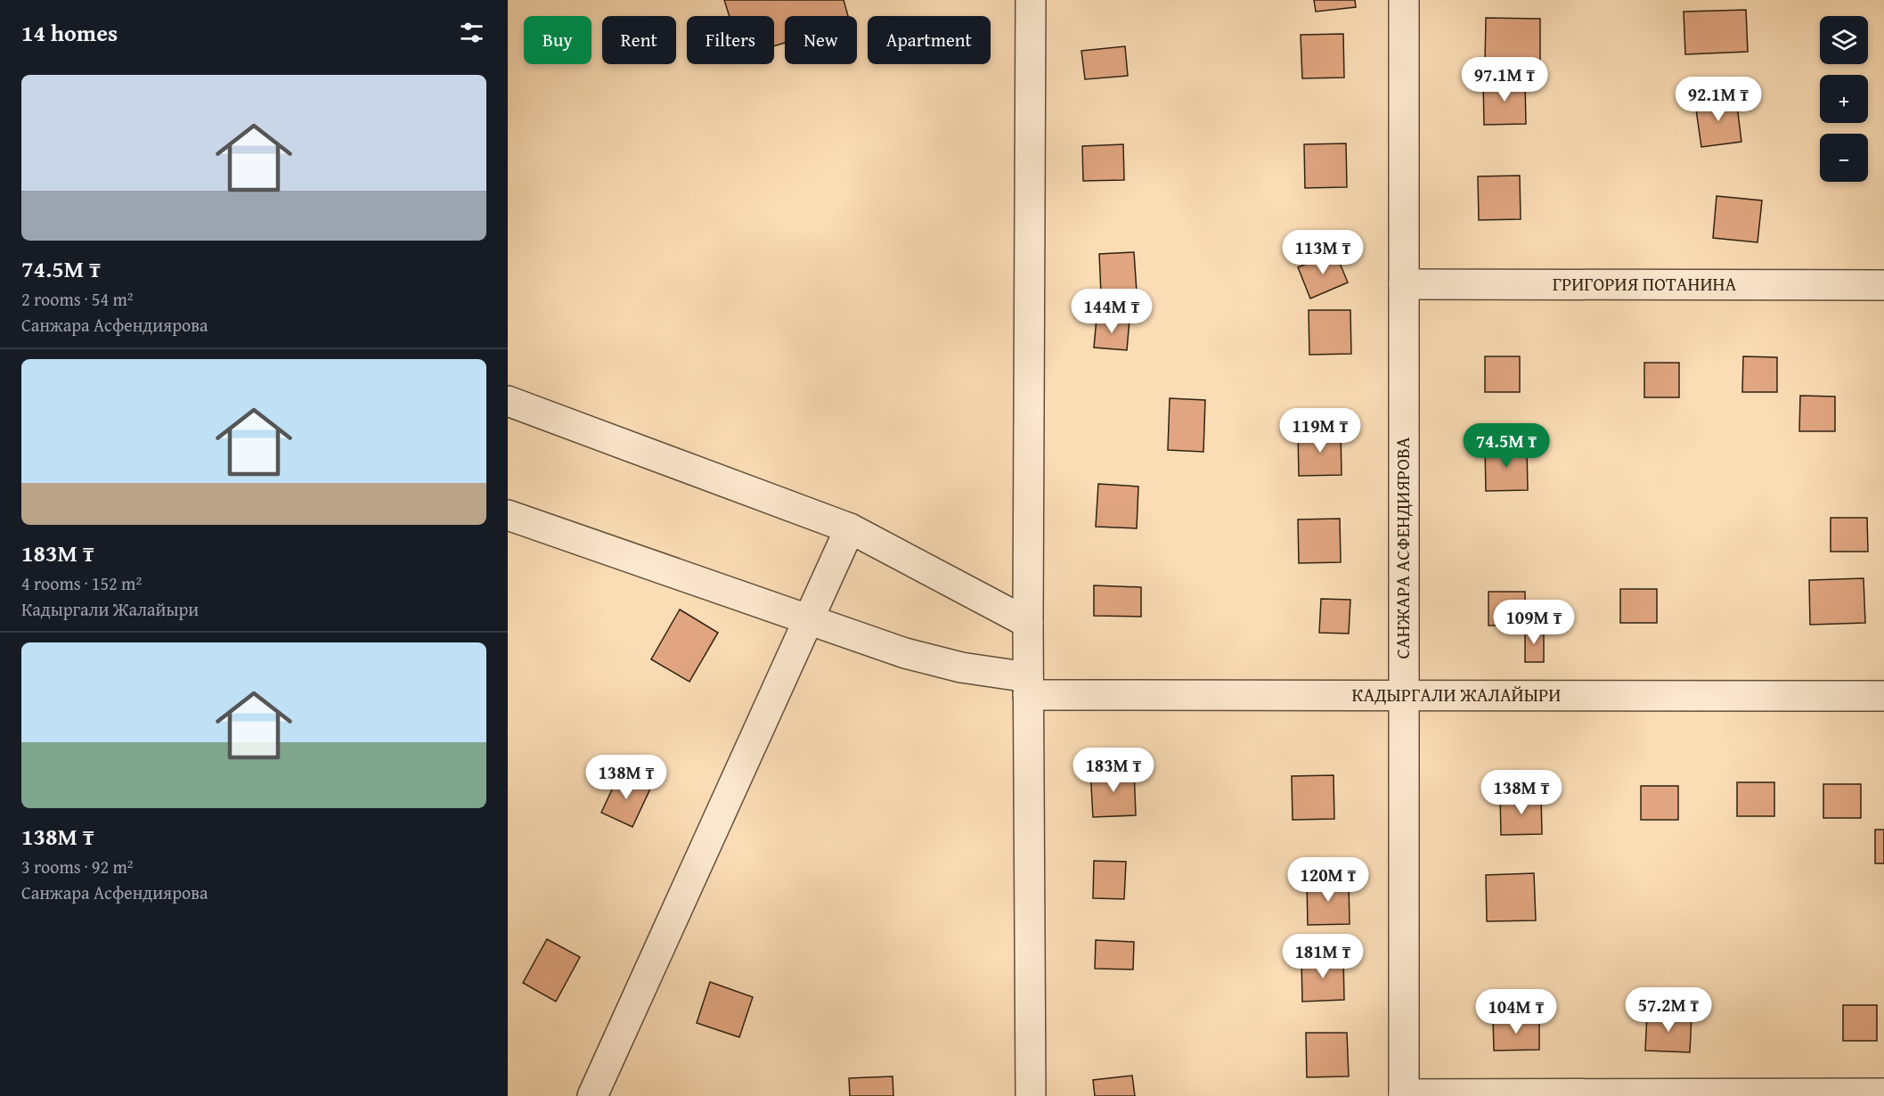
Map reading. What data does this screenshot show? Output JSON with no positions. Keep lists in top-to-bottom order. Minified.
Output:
{"streets":{"street":["ГРИГОРИЯ ПОТАНИНА","САНЖАРА АСФЕНДИЯРОВА","КАДЫРГАЛИ ЖАЛАЙЫРИ"]},"crossings":[["ГРИГОРИЯ ПОТАНИНА","САНЖАРА АСФЕНДИЯРОВА"],["САНЖАРА АСФЕНДИЯРОВА","КАДЫРГАЛИ ЖАЛАЙЫРИ"]],"page":{"heading":"14 homes","map_buttons":["+","−"],"chip":["Buy","Rent","Filters","New","Apartment"],"price":["97.1M ₸","92.1M ₸","113M ₸","144M ₸","119M ₸","74.5M ₸","109M ₸","183M ₸","138M ₸","138M ₸","120M ₸","181M ₸","57.2M ₸","104M ₸"],"list":[{"name":"74.5M ₸","note":"2 rooms · 54 m² · Санжара Асфендиярова"},{"name":"183M ₸","note":"4 rooms · 152 m² · Кадыргали Жалайыри"},{"name":"138M ₸","note":"3 rooms · 92 m² · Санжара Асфендиярова"}]}}
